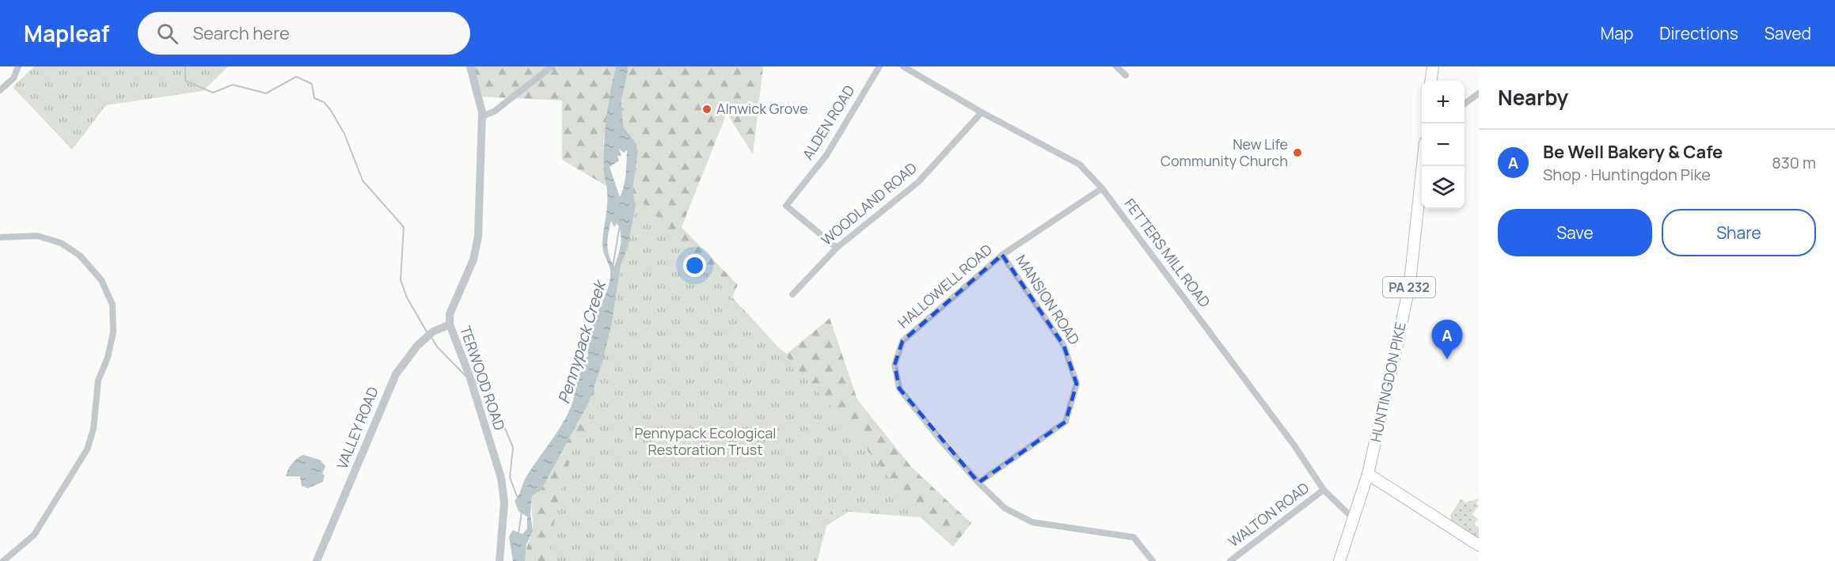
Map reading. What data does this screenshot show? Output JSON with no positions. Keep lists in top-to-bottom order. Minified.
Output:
{"streets":{"main road":["PA 232","HUNTINGDON PIKE"],"street":["ALDEN ROAD","WOODLAND ROAD","FETTERS MILL ROAD","HALLOWELL ROAD","MANSION ROAD","TERWOOD ROAD","VALLEY ROAD","WALTON ROAD"]},"crossings":[["ALDEN ROAD","WOODLAND ROAD"],["WOODLAND ROAD","FETTERS MILL ROAD"],["FETTERS MILL ROAD","HALLOWELL ROAD"],["FETTERS MILL ROAD","HUNTINGDON PIKE"],["FETTERS MILL ROAD","WALTON ROAD"],["HALLOWELL ROAD","MANSION ROAD"],["TERWOOD ROAD","VALLEY ROAD"]],"water":["Pennypack Creek"],"parks":["Pennypack Ecological Restoration Trust"],"places":["Alnwick Grove","New Life Community Church"],"page":{"header":"Mapleaf","search":"Search here","nav":["Map","Directions","Saved"],"heading":"Nearby","map_buttons":["+","−"],"list":[{"mark":"A","name":"Be Well Bakery & Cafe","note":"Shop · Huntingdon Pike","value":"830 m"}],"buttons":["Save","Share"],"pins":"A"}}
